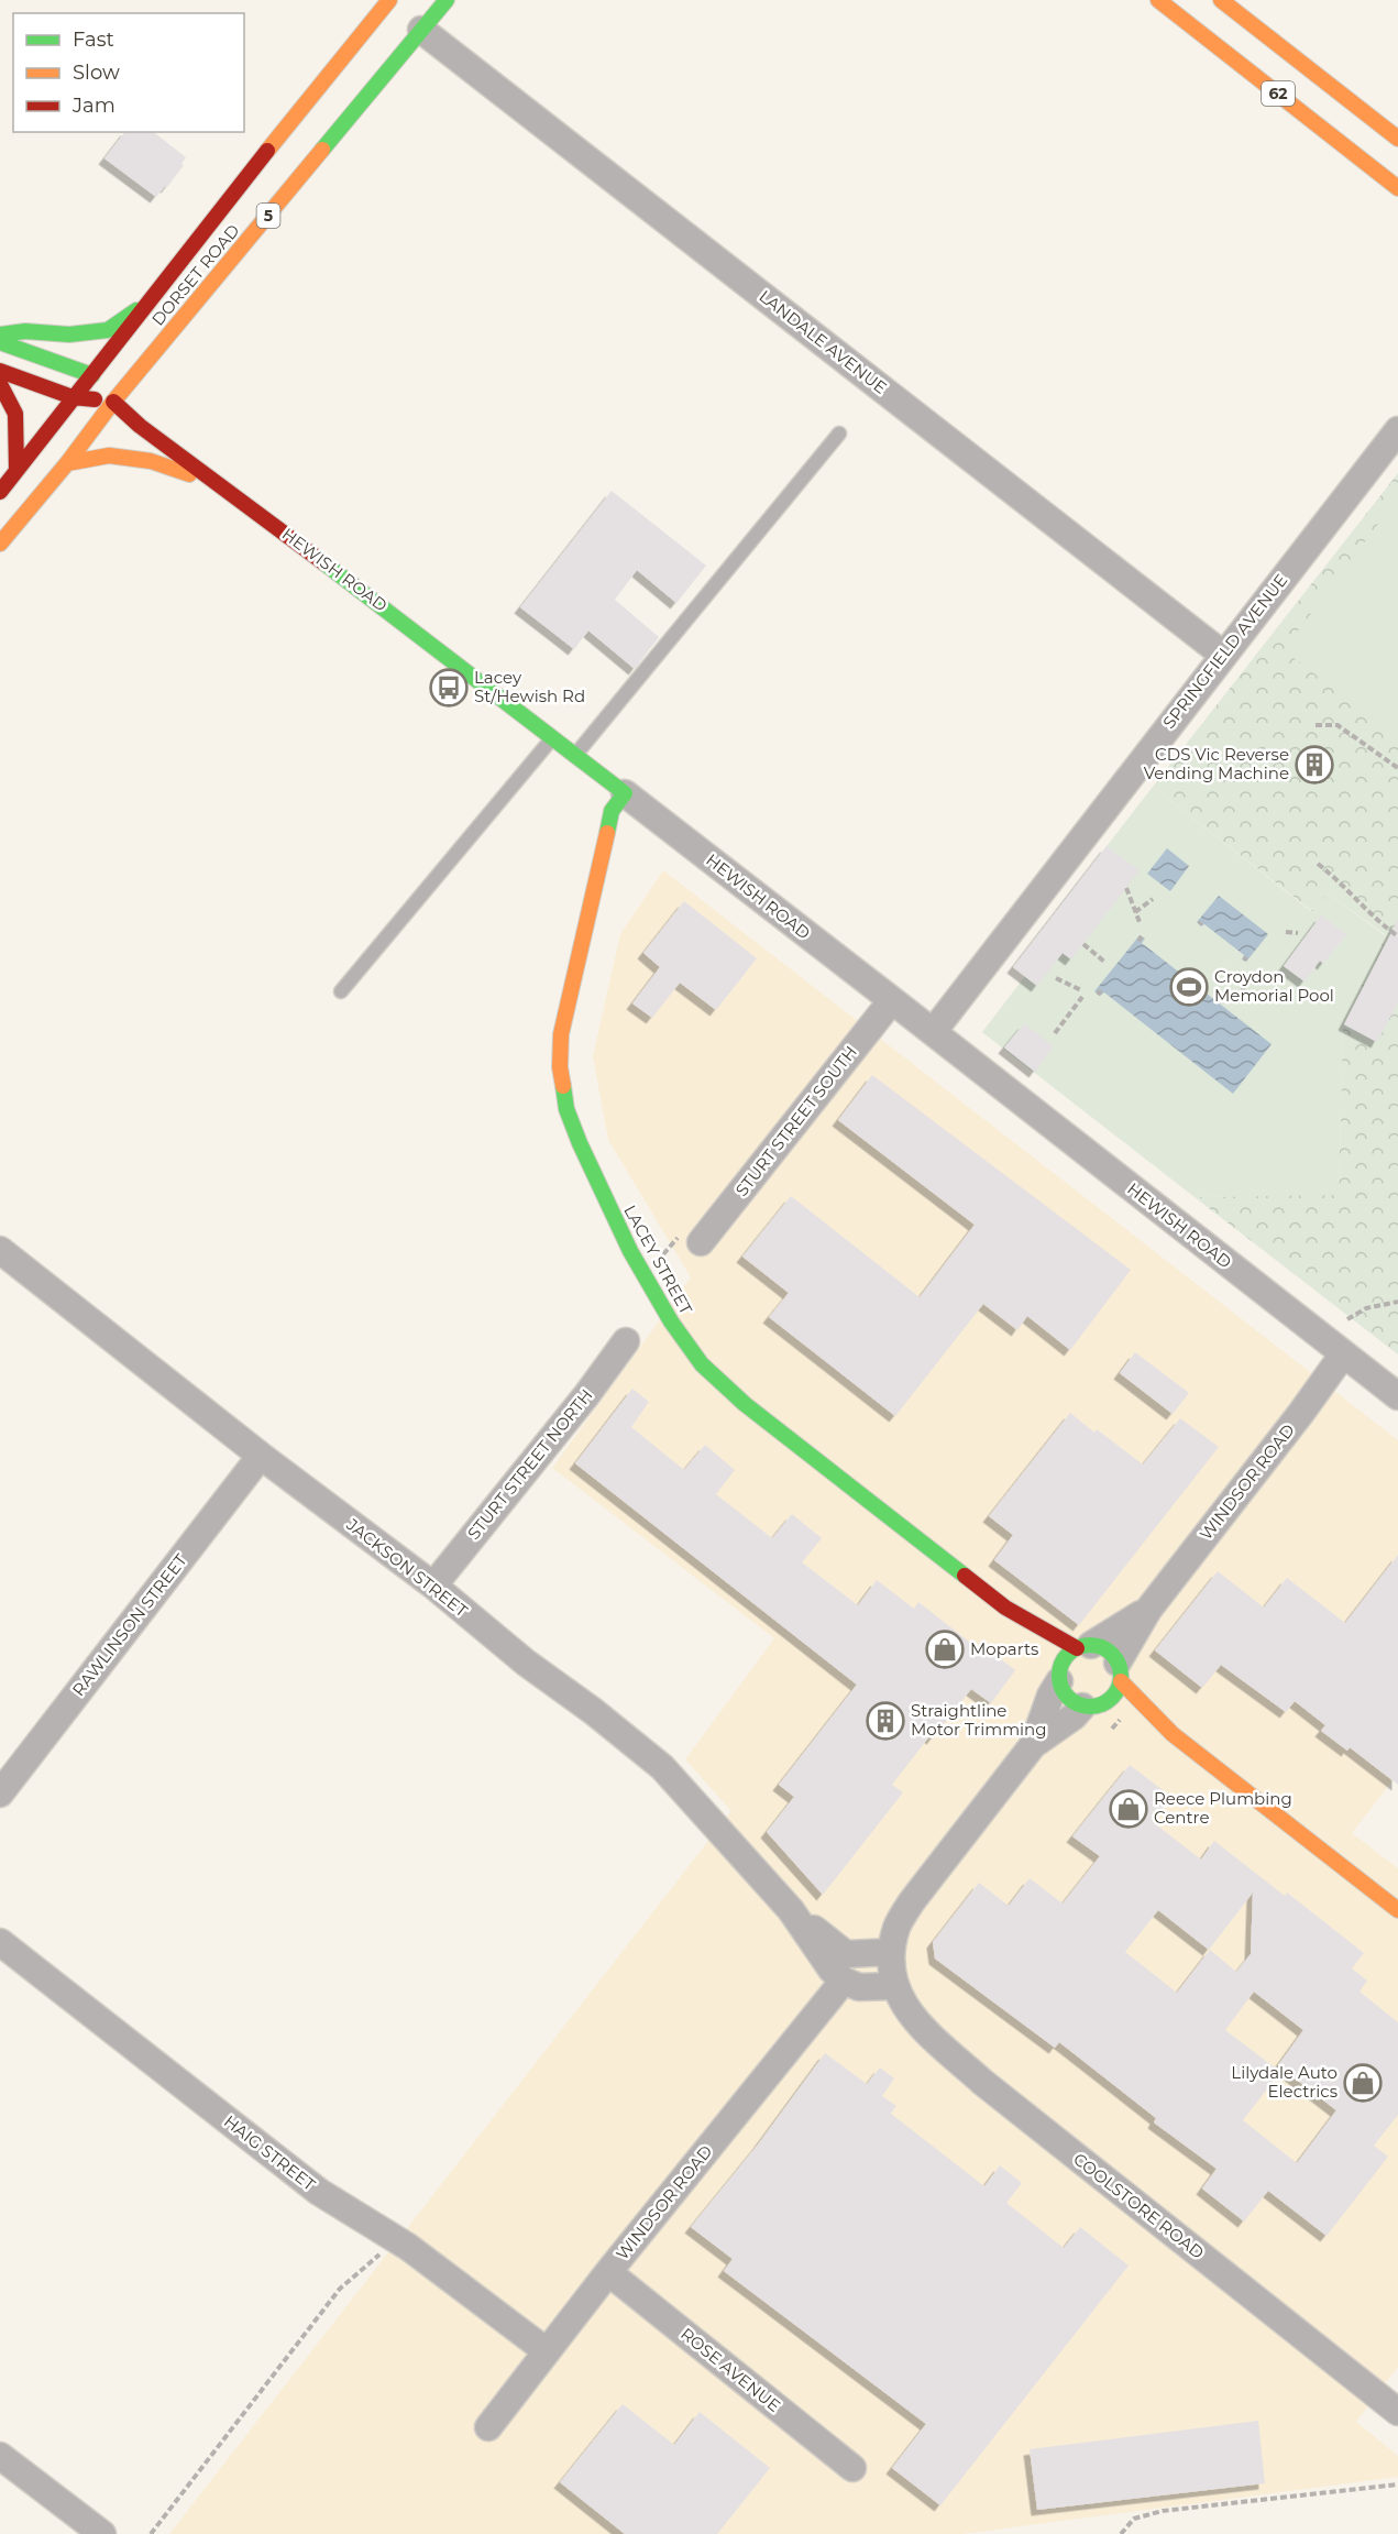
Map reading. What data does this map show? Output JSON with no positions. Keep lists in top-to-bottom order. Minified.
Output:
{"streets":{"street":["62","5","DORSET ROAD","LANDALE AVENUE","HEWISH ROAD","SPRINGFIELD AVENUE","STURT STREET SOUTH","LACEY STREET","STURT STREET NORTH","WINDSOR ROAD","JACKSON STREET","RAWLINSON STREET","HAIG STREET","COOLSTORE ROAD","ROSE AVENUE"]},"crossings":[["DORSET ROAD","LANDALE AVENUE"],["DORSET ROAD","HEWISH ROAD"],["LANDALE AVENUE","SPRINGFIELD AVENUE"],["HEWISH ROAD","SPRINGFIELD AVENUE"],["HEWISH ROAD","STURT STREET SOUTH"],["HEWISH ROAD","LACEY STREET"],["HEWISH ROAD","WINDSOR ROAD"],["LACEY STREET","WINDSOR ROAD"],["STURT STREET NORTH","JACKSON STREET"],["WINDSOR ROAD","HAIG STREET"],["WINDSOR ROAD","ROSE AVENUE"],["JACKSON STREET","RAWLINSON STREET"]],"places":{"bus stop":["Lacey St/Hewish Rd"],"building":["CDS Vic Reverse Vending Machine","Straightline Motor Trimming"],"sports":["Croydon Memorial Pool"],"shop":["Moparts","Reece Plumbing Centre","Lilydale Auto Electrics"]},"legend":["Fast","Slow","Jam"]}
